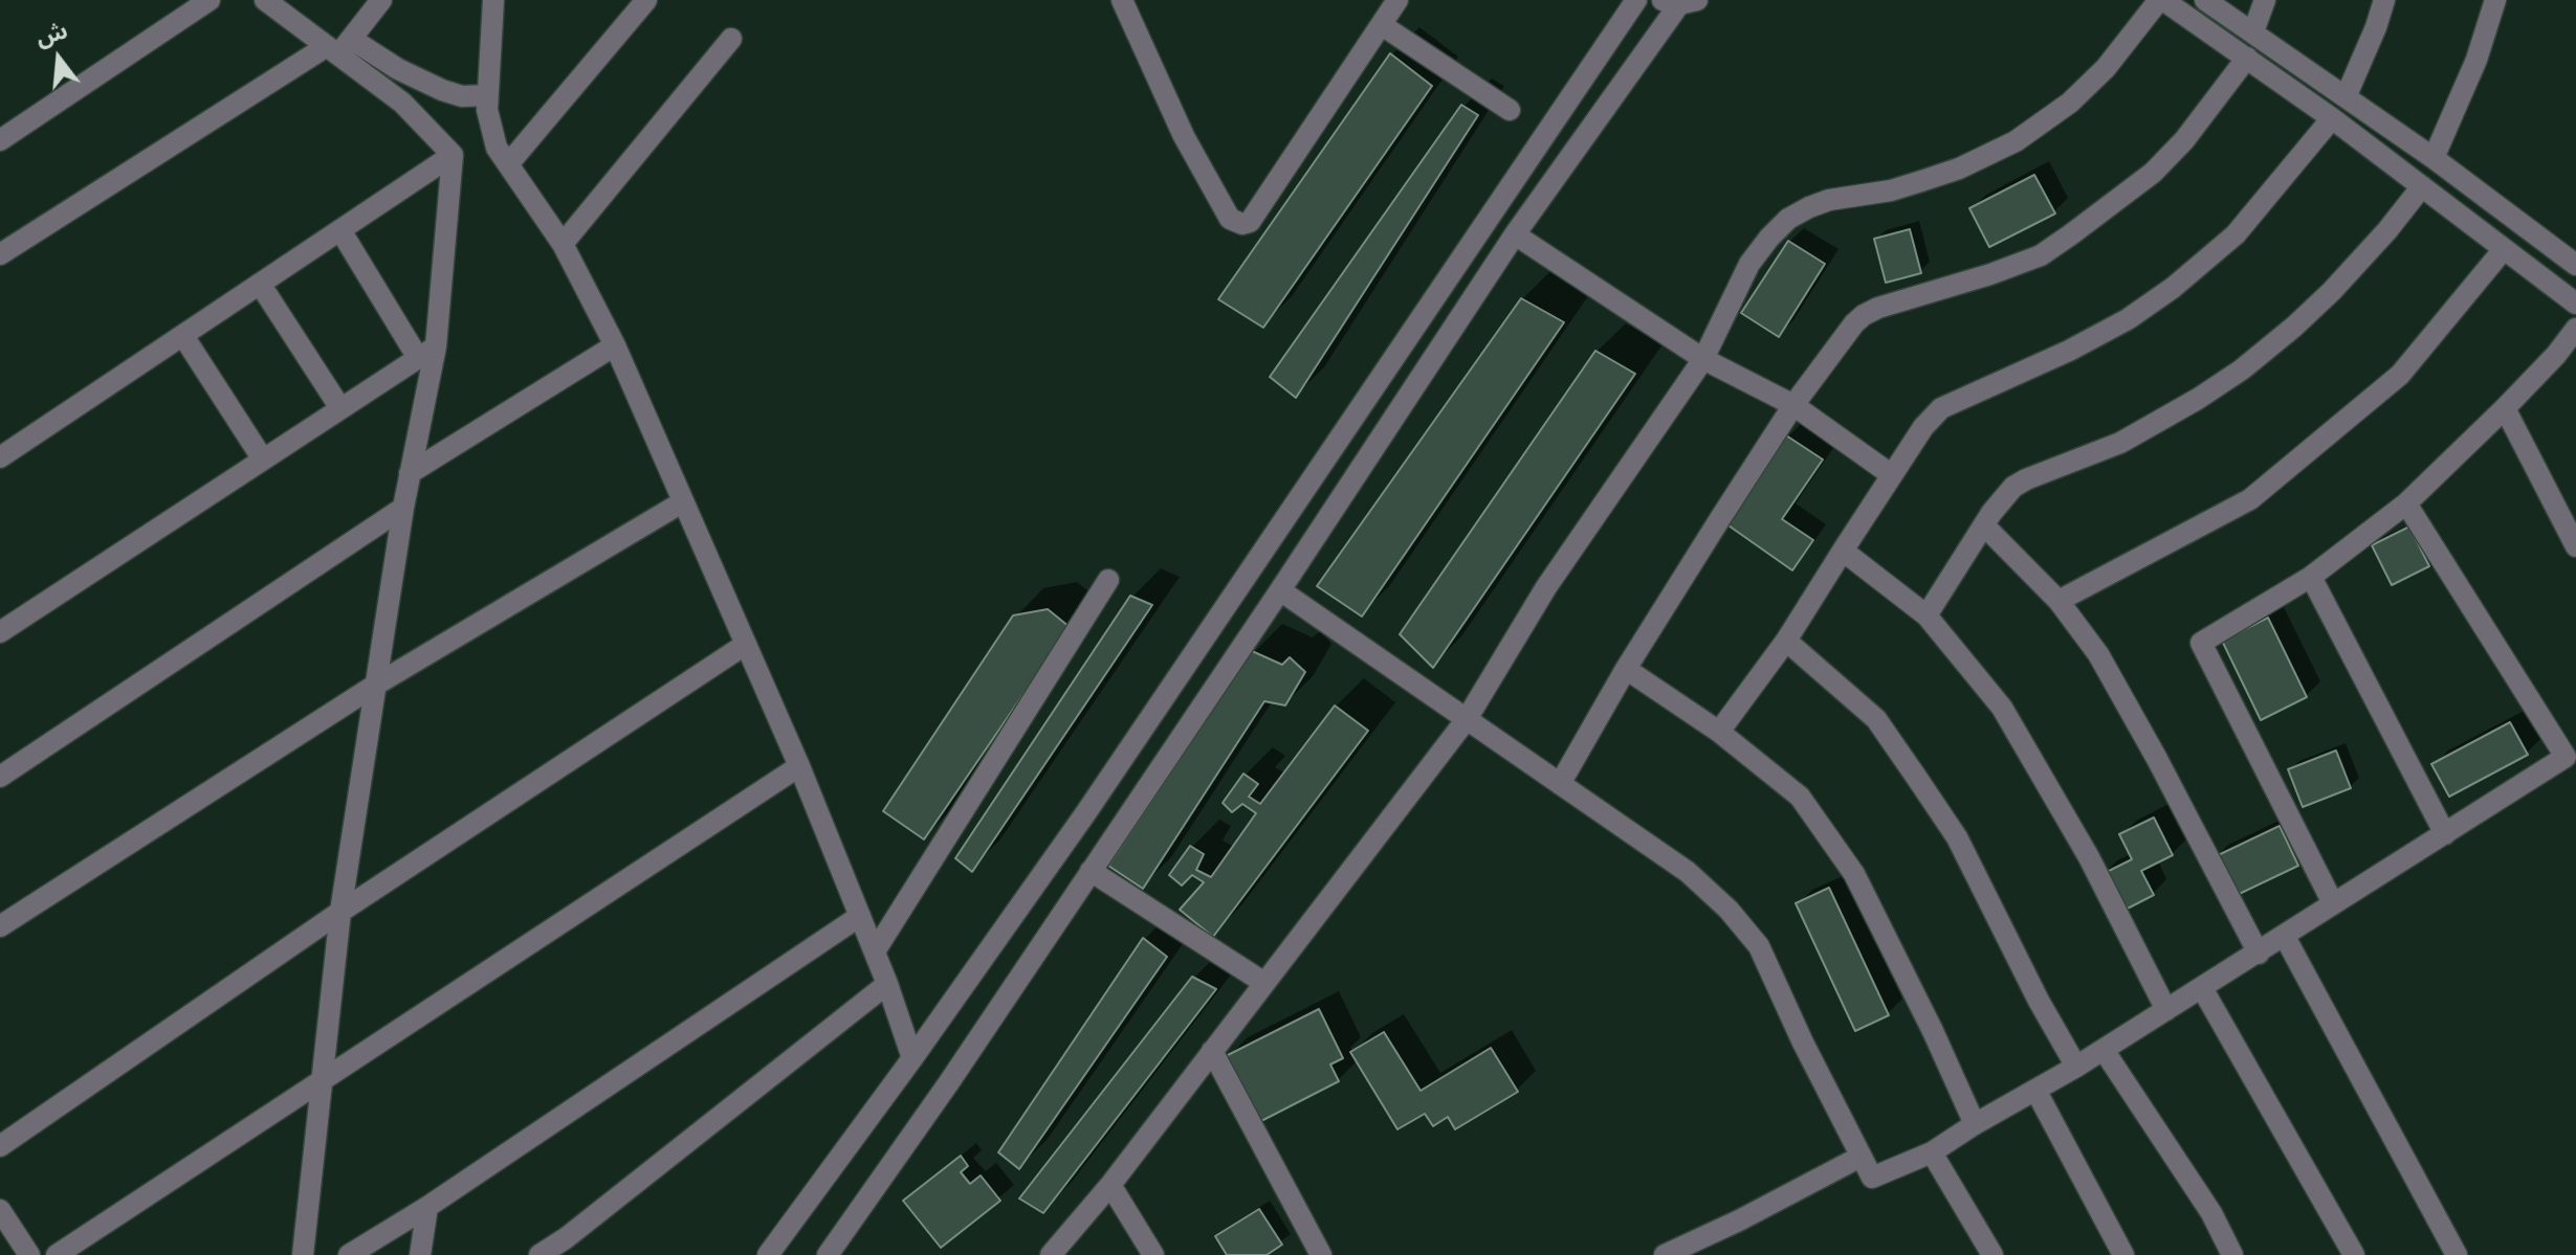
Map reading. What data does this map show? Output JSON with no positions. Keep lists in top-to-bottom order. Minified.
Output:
{"north":"top"}
